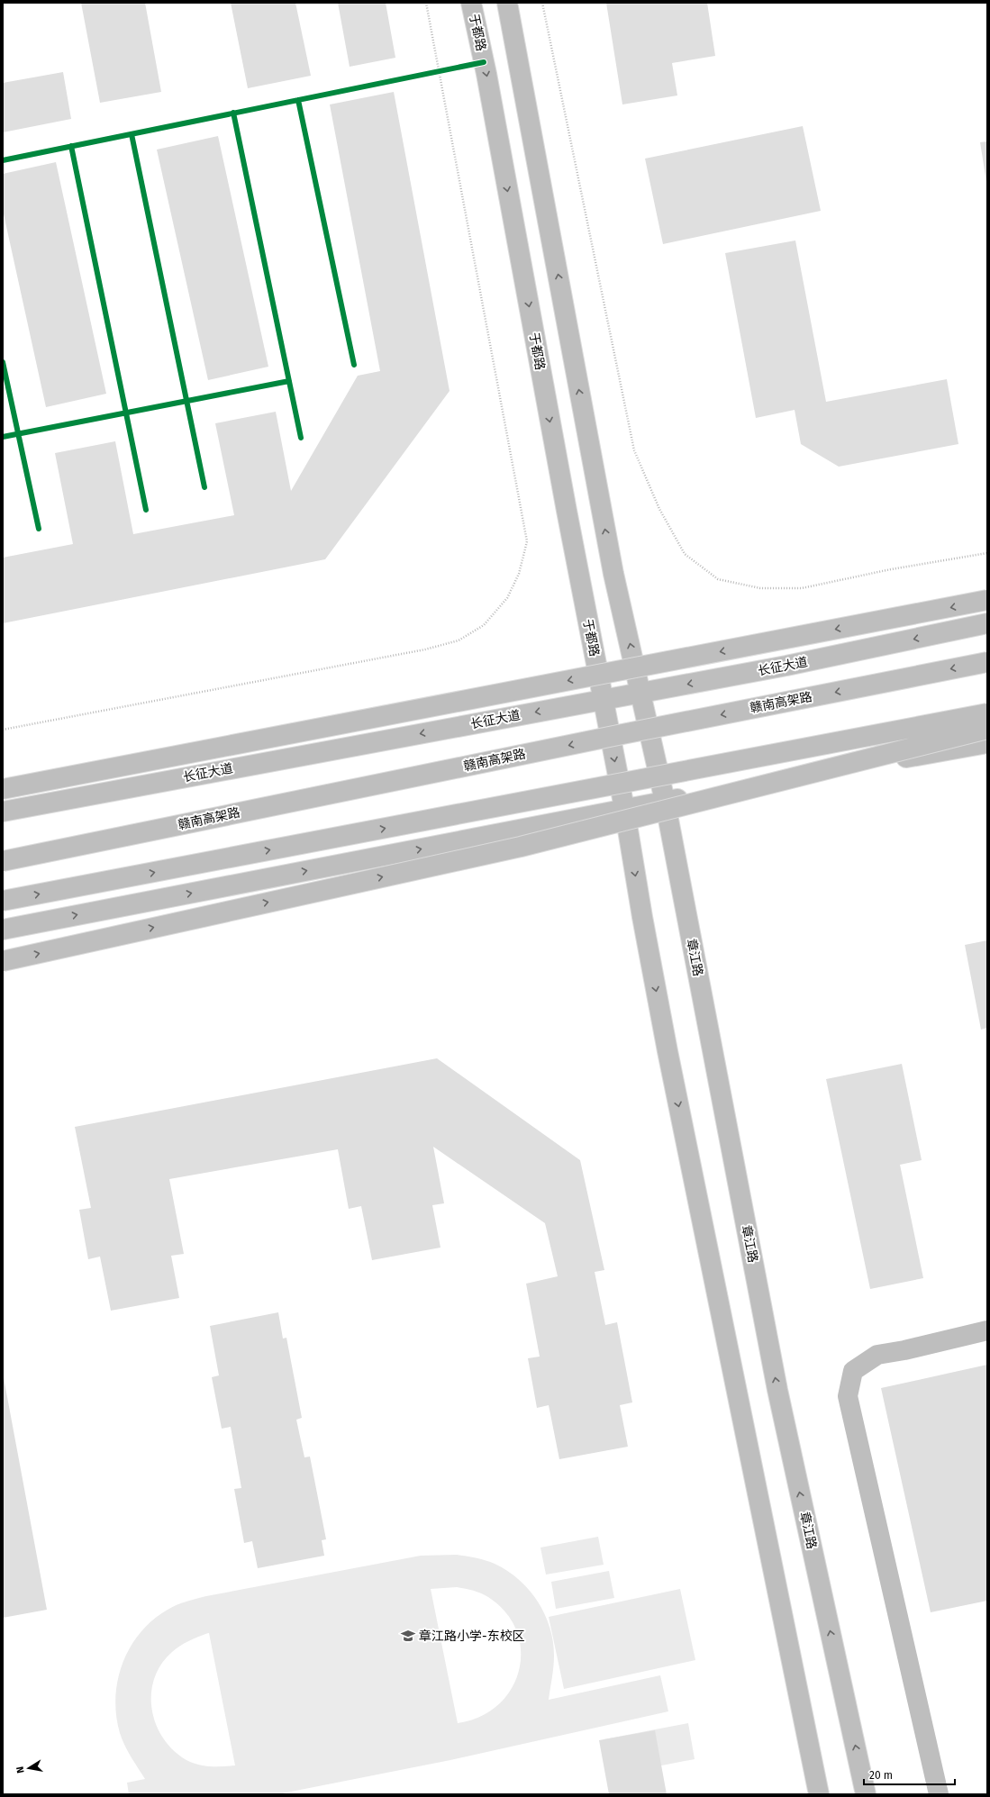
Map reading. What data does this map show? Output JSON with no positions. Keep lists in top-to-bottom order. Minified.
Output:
{"streets":{"main road":["于都路","长征大道","赣南高架路","章江路"]},"crossings":[["于都路","长征大道"],["长征大道","章江路"]],"places":{"school or university":["章江路小学-东校区"]},"scale_bar":"20 m","north":"left"}
